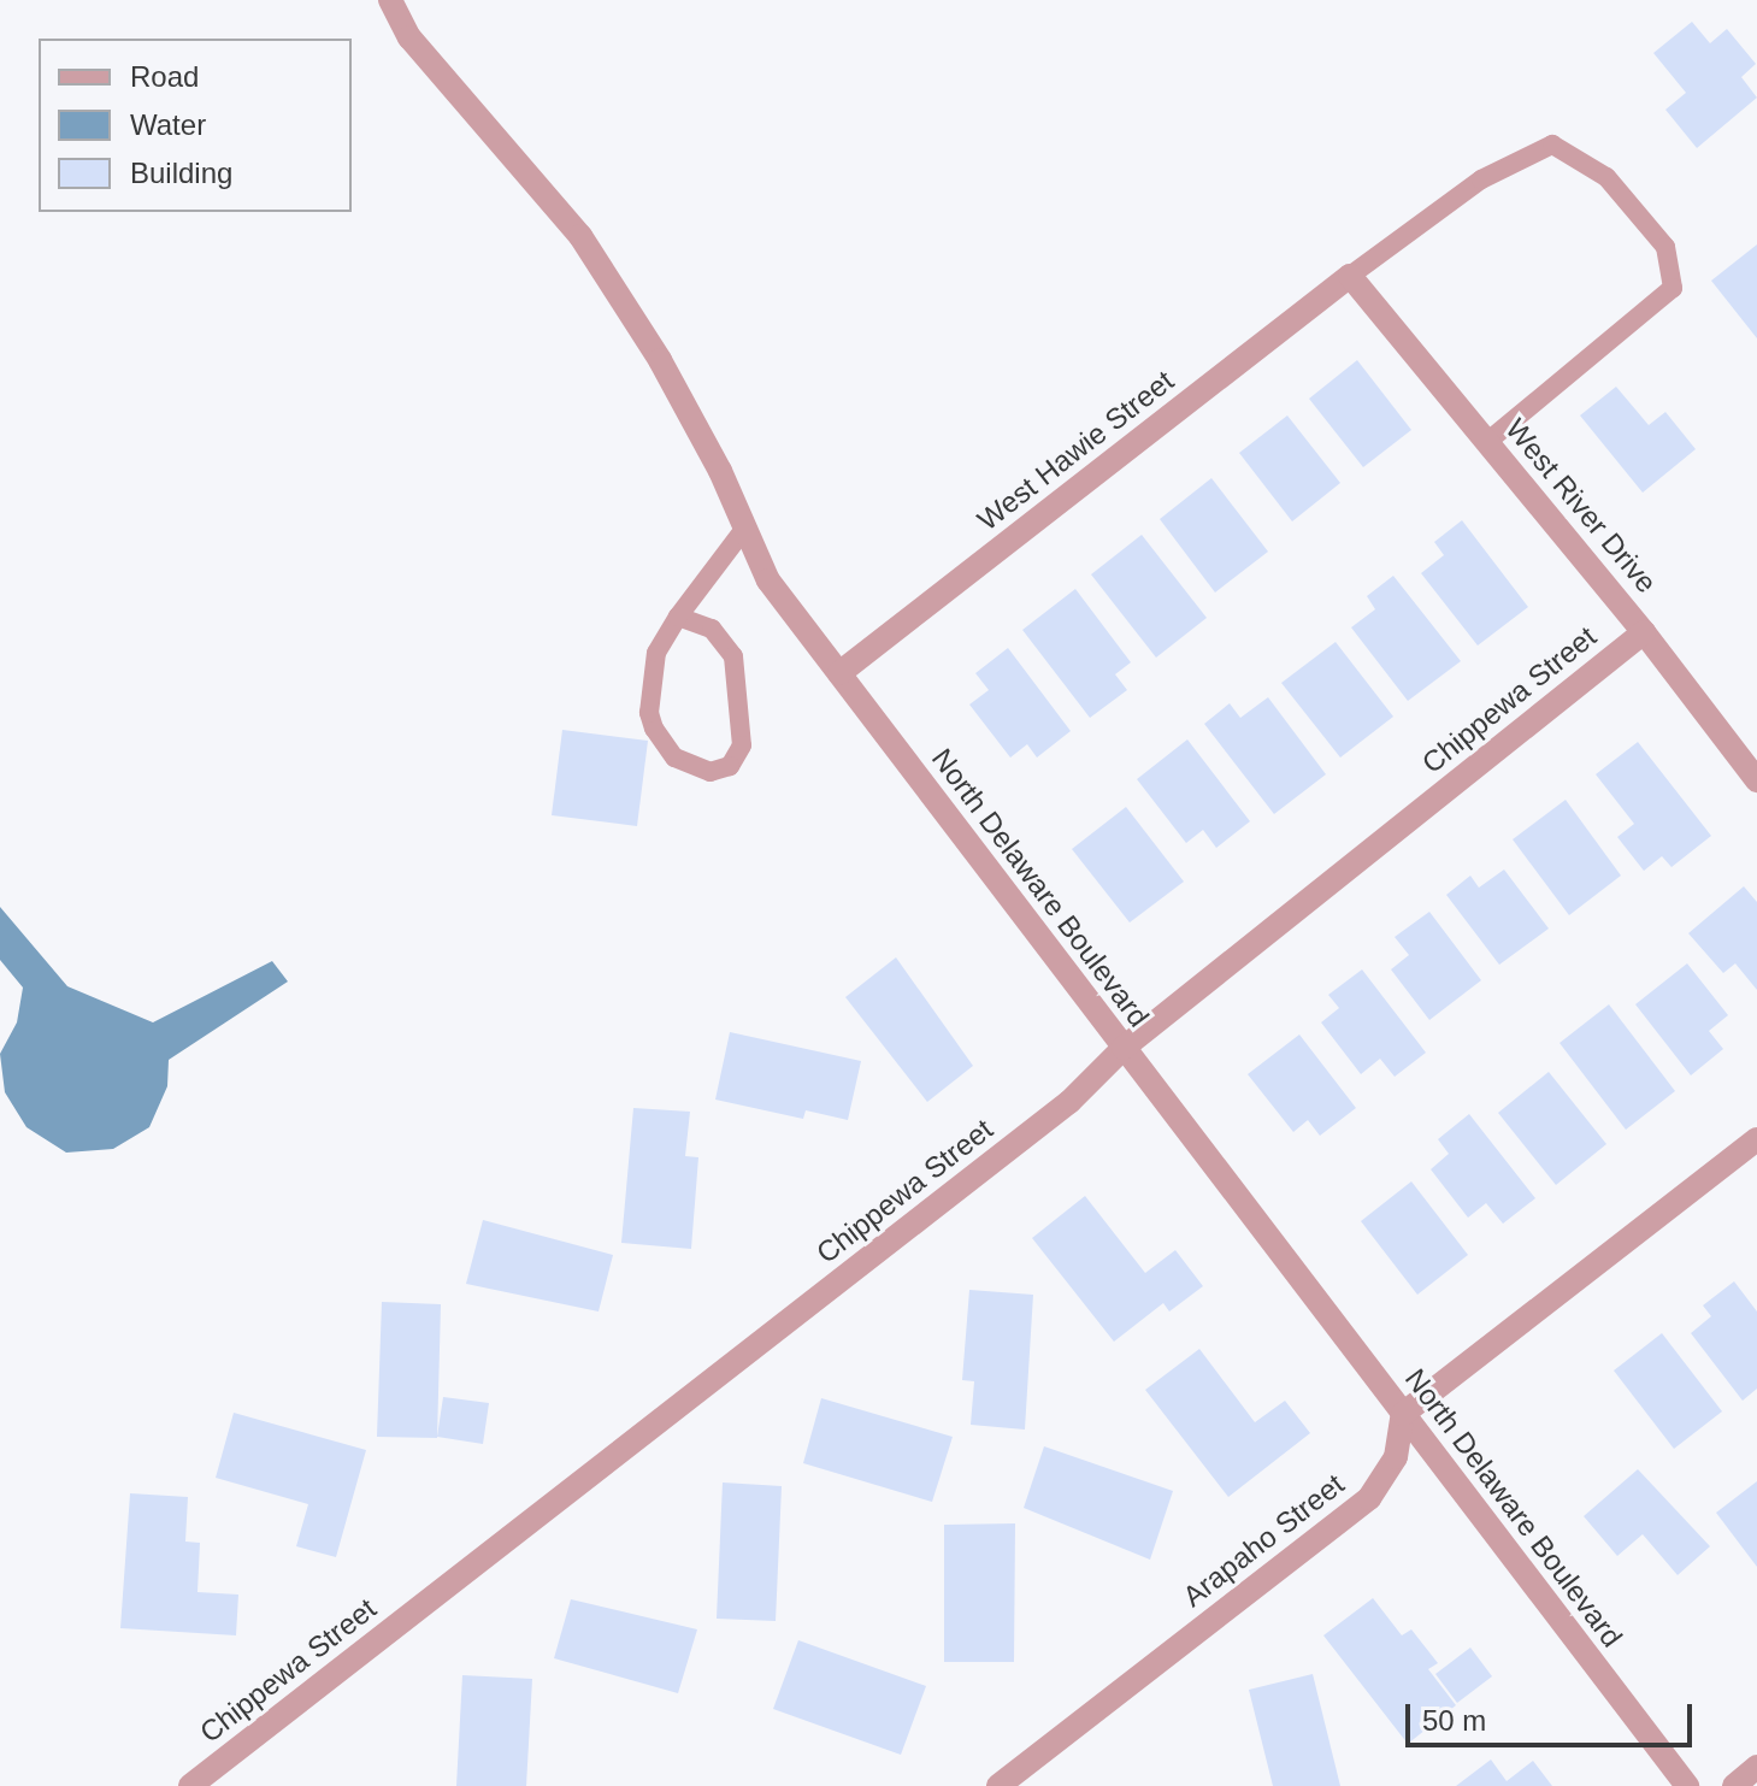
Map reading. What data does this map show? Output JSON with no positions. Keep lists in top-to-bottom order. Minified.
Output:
{"streets":{"street":["West Hawie Street","West River Drive","Chippewa Street","North Delaware Boulevard","Arapaho Street"]},"crossings":[["West Hawie Street","West River Drive"],["West Hawie Street","North Delaware Boulevard"],["West River Drive","Chippewa Street"],["Chippewa Street","North Delaware Boulevard"],["North Delaware Boulevard","Arapaho Street"]],"legend":["Road","Water","Building"],"scale_bar":"50 m"}
